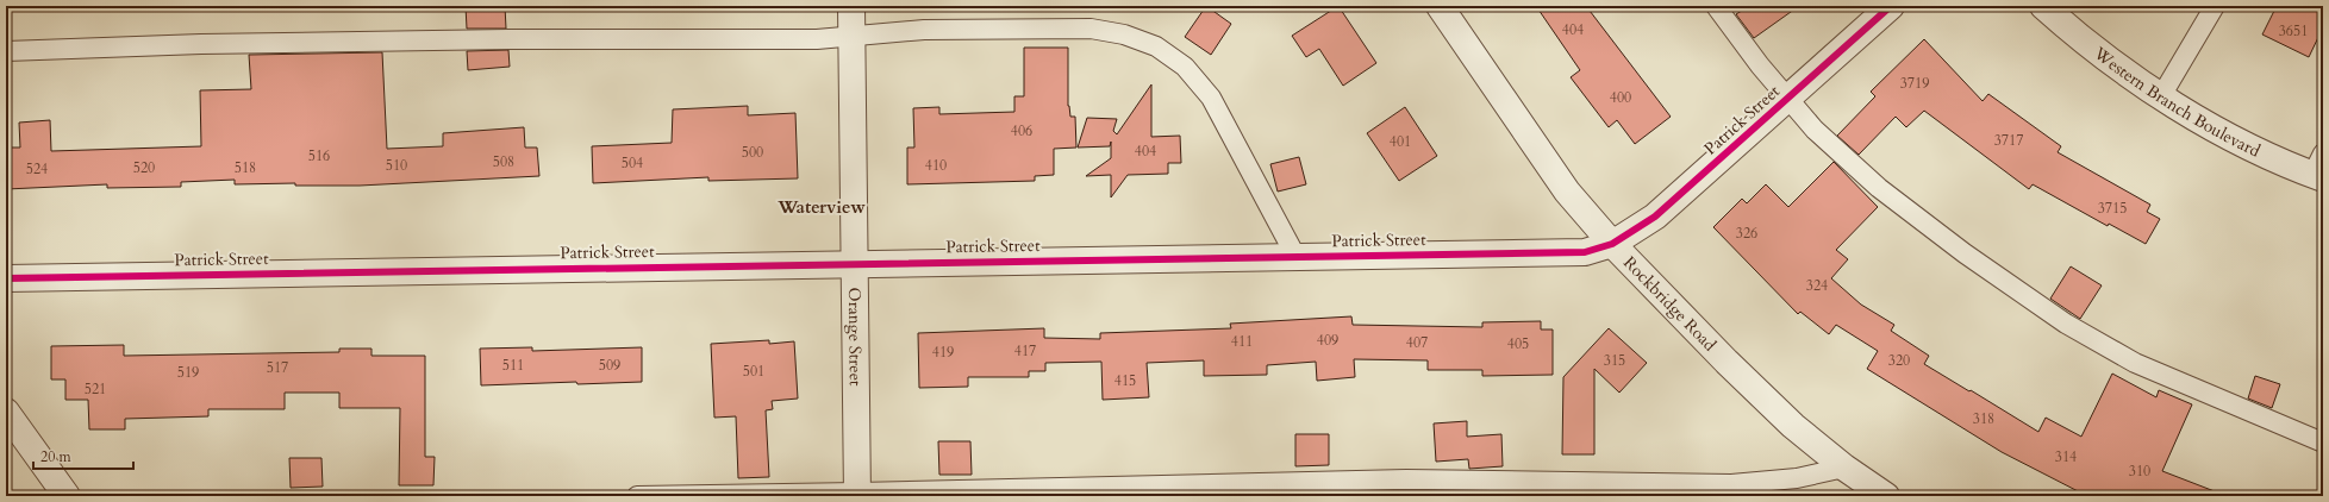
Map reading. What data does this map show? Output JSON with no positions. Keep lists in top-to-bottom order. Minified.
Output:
{"streets":{"street":["Western Branch Boulevard","Patrick Street","Rockbridge Road","Orange Street"]},"crossings":[["Patrick Street","Rockbridge Road"],["Patrick Street","Orange Street"]],"districts":["Waterview"],"house_numbers":["404","3651","3719","400","406","3717","401","404","500","516","508","504","510","410","520","518","524","3715","326","324","409","411","407","405","417","419","315","320","511","509","517","501","519","415","521","318","314","310"],"scale_bar":"20 m"}
